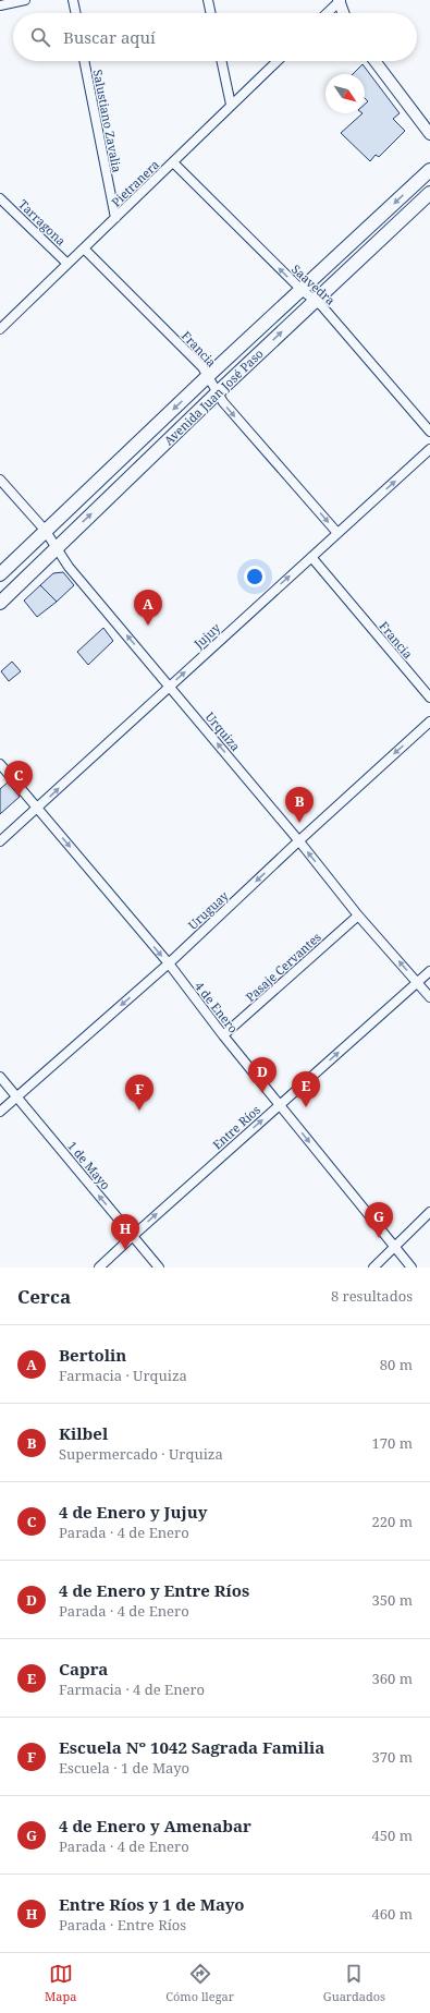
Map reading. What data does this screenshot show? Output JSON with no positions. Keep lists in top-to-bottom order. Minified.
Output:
{"streets":{"main road":["Avenida Juan José Paso"],"street":["Salustiano Zavalia","Pietranera","Tarragona","Saavedra","Francia","Jujuy","Urquiza","Uruguay","Pasaje Cervantes","4 de Enero","Entre Ríos","1 de Mayo"]},"crossings":[["Salustiano Zavalia","Pietranera"],["Pietranera","Tarragona"],["Pietranera","Saavedra"],["Pietranera","Francia"],["Saavedra","Avenida Juan José Paso"],["Francia","Avenida Juan José Paso"],["Francia","Jujuy"],["Avenida Juan José Paso","Urquiza"],["Jujuy","Urquiza"],["Jujuy","4 de Enero"],["Urquiza","Uruguay"],["Urquiza","Pasaje Cervantes"],["Urquiza","Entre Ríos"],["Uruguay","4 de Enero"],["Uruguay","1 de Mayo"],["Pasaje Cervantes","4 de Enero"],["4 de Enero","Entre Ríos"],["Entre Ríos","1 de Mayo"]],"one_way":["Saavedra","Jujuy","Urquiza","Uruguay","4 de Enero","Entre Ríos","1 de Mayo"],"north":"bottom right","page":{"search":"Buscar aquí","pins":["A","C","B","D","E","F","G","H"],"heading":["Cerca","8 resultados"],"list":[{"mark":"A","name":"Bertolin","note":"Farmacia · Urquiza","value":"80 m"},{"mark":"B","name":"Kilbel","note":"Supermercado · Urquiza","value":"170 m"},{"mark":"C","name":"4 de Enero y Jujuy","note":"Parada · 4 de Enero","value":"220 m"},{"mark":"D","name":"4 de Enero y Entre Ríos","note":"Parada · 4 de Enero","value":"350 m"},{"mark":"E","name":"Capra","note":"Farmacia · 4 de Enero","value":"360 m"},{"mark":"F","name":"Escuela Nº 1042 Sagrada Familia","note":"Escuela · 1 de Mayo","value":"370 m"},{"mark":"G","name":"4 de Enero y Amenabar","note":"Parada · 4 de Enero","value":"450 m"},{"mark":"H","name":"Entre Ríos y 1 de Mayo","note":"Parada · Entre Ríos","value":"460 m"}],"nav":["Mapa","Cómo llegar","Guardados"]}}
